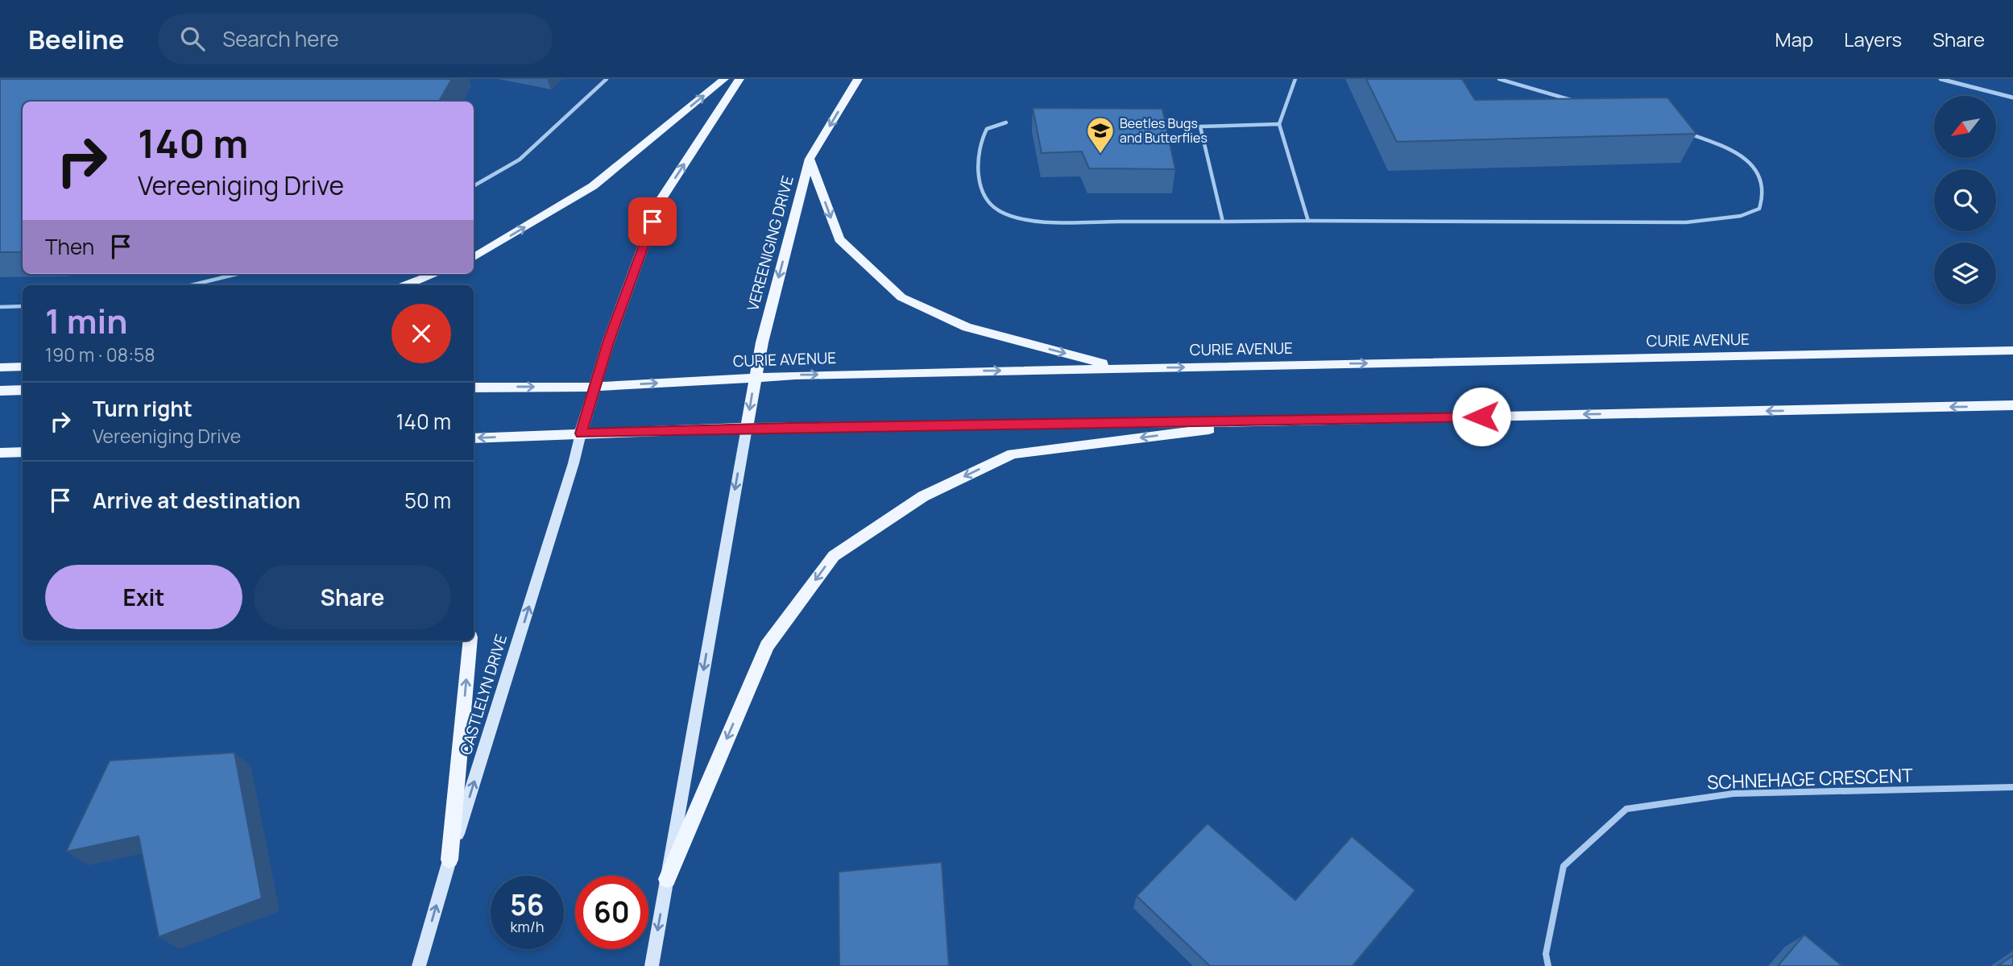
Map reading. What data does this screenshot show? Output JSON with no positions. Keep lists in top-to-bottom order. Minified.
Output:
{"streets":{"main road":["VEREENIGING DRIVE","CURIE AVENUE"],"street":["CASTLELYN DRIVE","SCHNEHAGE CRESCENT"]},"crossings":[["VEREENIGING DRIVE","CURIE AVENUE"]],"one_way":["VEREENIGING DRIVE","CASTLELYN DRIVE"],"places":{"school or university":["Beetles Bugs and Butterflies"]},"north":"bottom left","page":{"header":"Beeline","search":"Search here","nav":["Map","Layers","Share"],"turn":["140 m","Vereeniging Drive"],"then":"Then","heading":["1 min","190 m · 08:58"],"list":[{"name":"Turn right","note":"Vereeniging Drive","value":"140 m"},{"name":"Arrive at destination","value":"50 m"}],"buttons":["Exit","Share"],"speed":"56 km/h","limit":"60"}}
